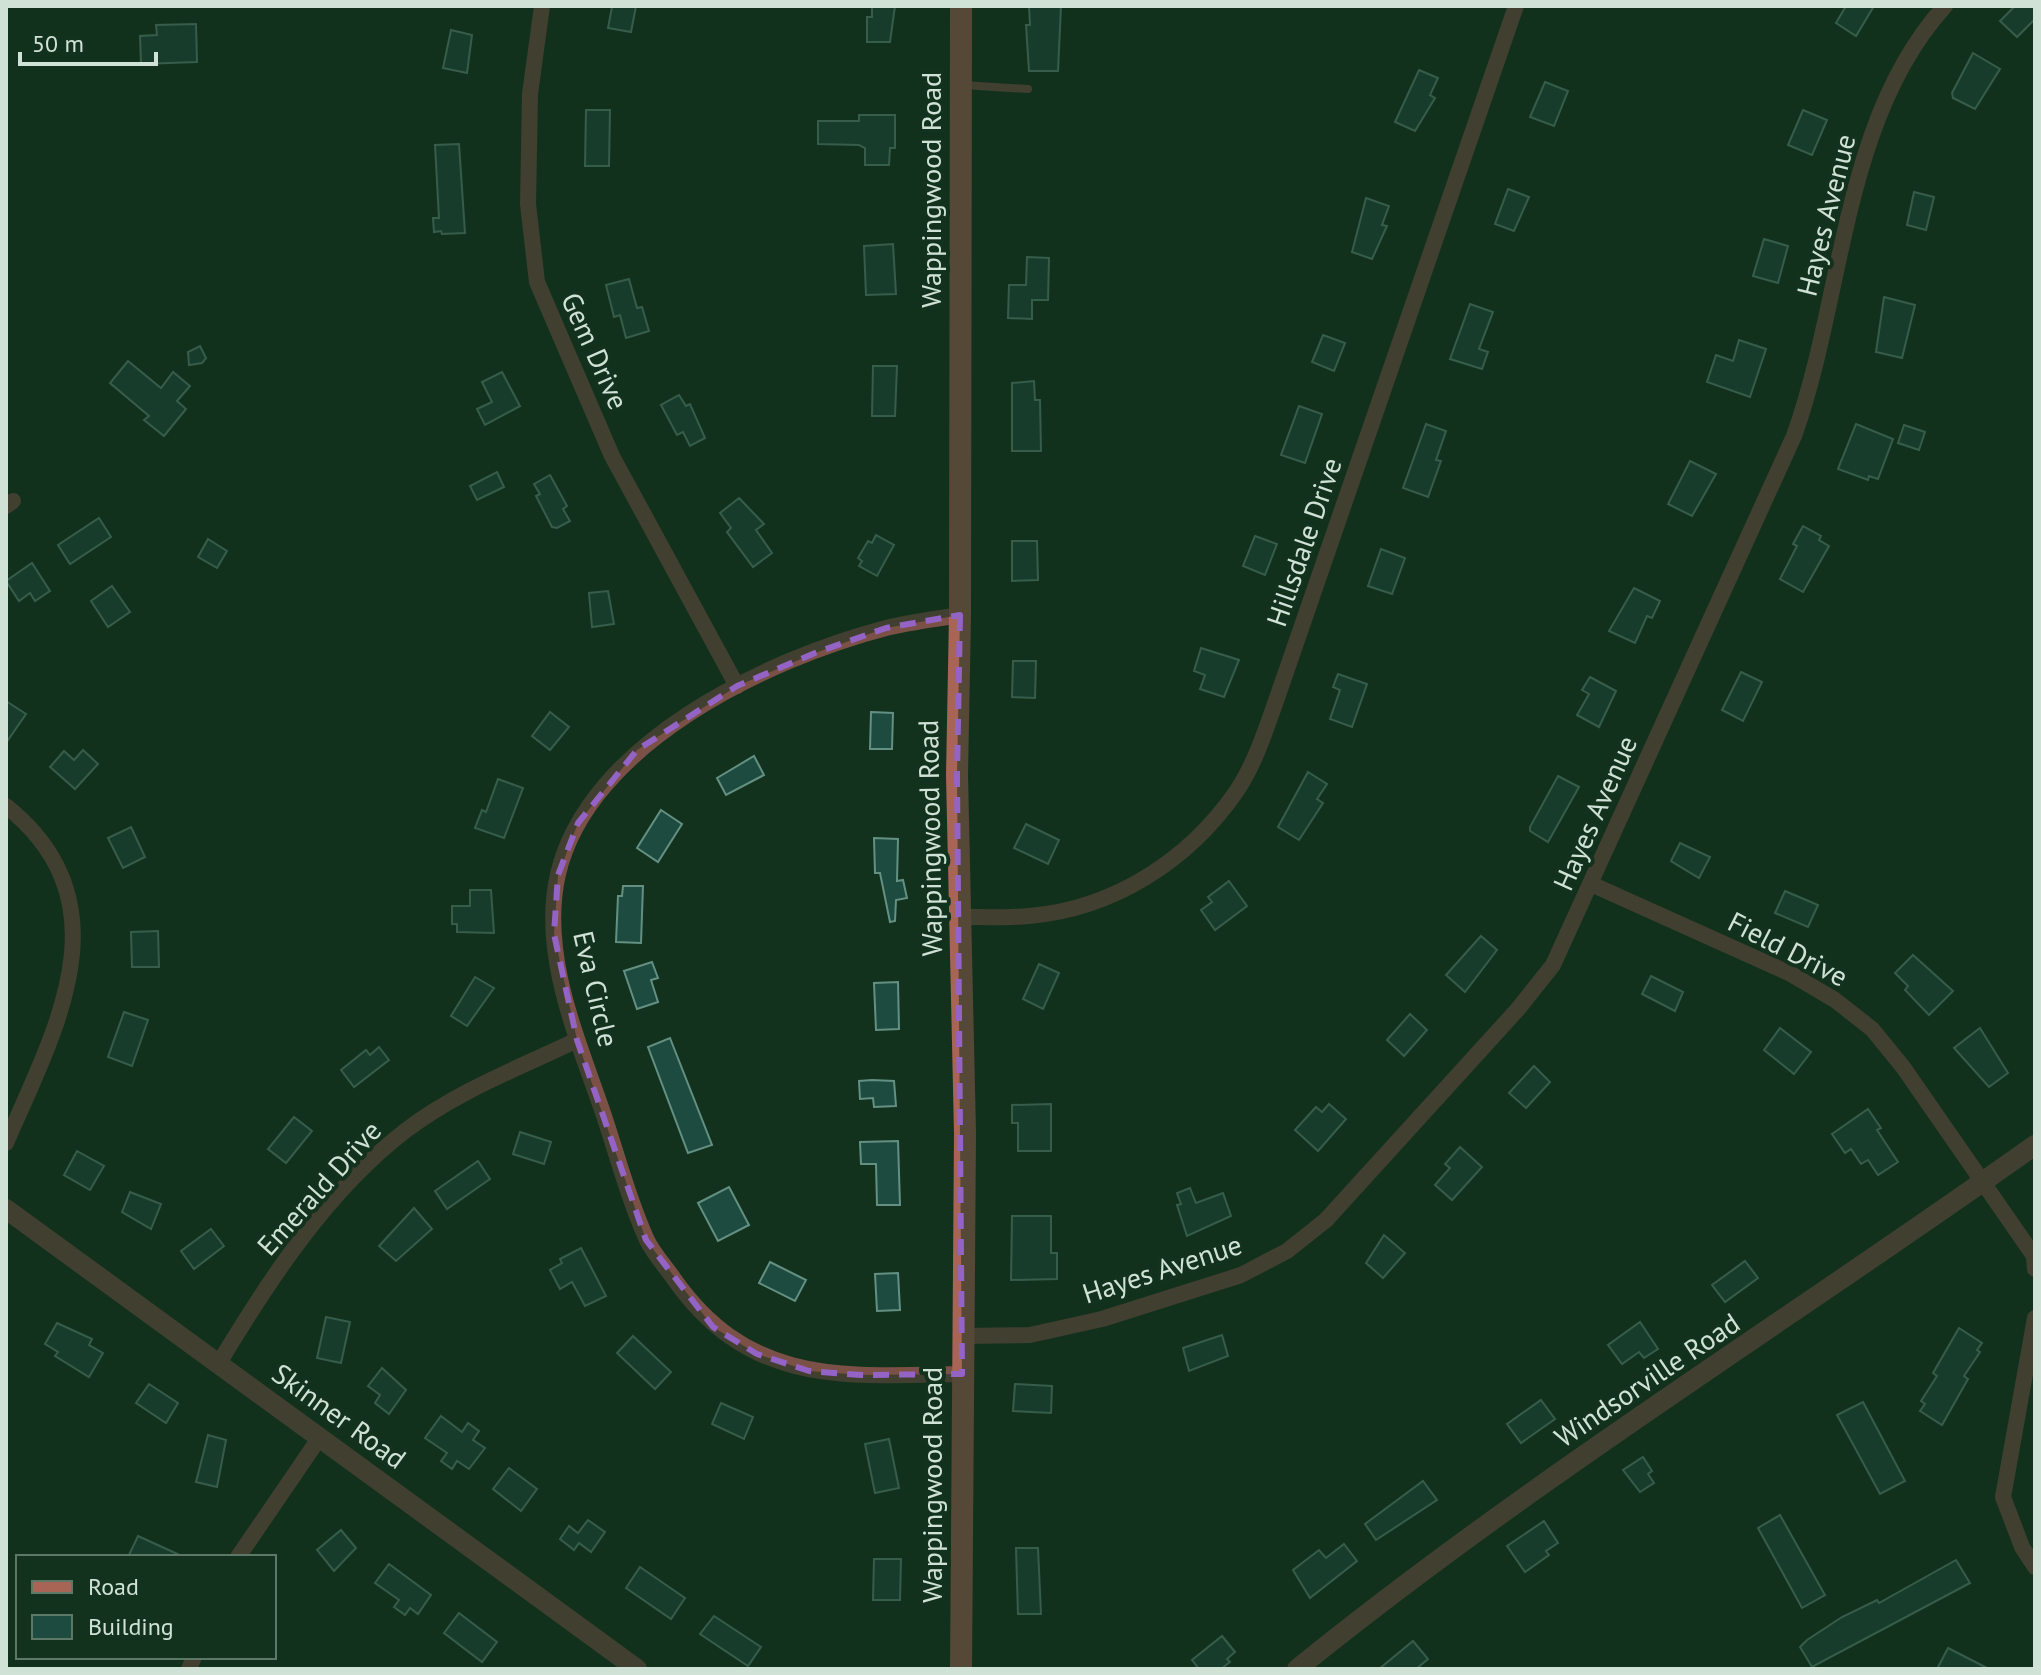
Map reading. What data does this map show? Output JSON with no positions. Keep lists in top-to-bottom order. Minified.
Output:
{"streets":{"main road":["Wappingwood Road"],"street":["Hayes Avenue","Gem Drive","Hillsdale Drive","Field Drive","Eva Circle","Emerald Drive","Windsorville Road","Skinner Road"]},"crossings":[["Wappingwood Road","Hayes Avenue"],["Wappingwood Road","Hillsdale Drive"],["Wappingwood Road","Eva Circle"],["Hayes Avenue","Field Drive"],["Gem Drive","Eva Circle"],["Field Drive","Windsorville Road"],["Eva Circle","Emerald Drive"],["Emerald Drive","Skinner Road"]],"legend":["Road","Building"],"scale_bar":"50 m"}
